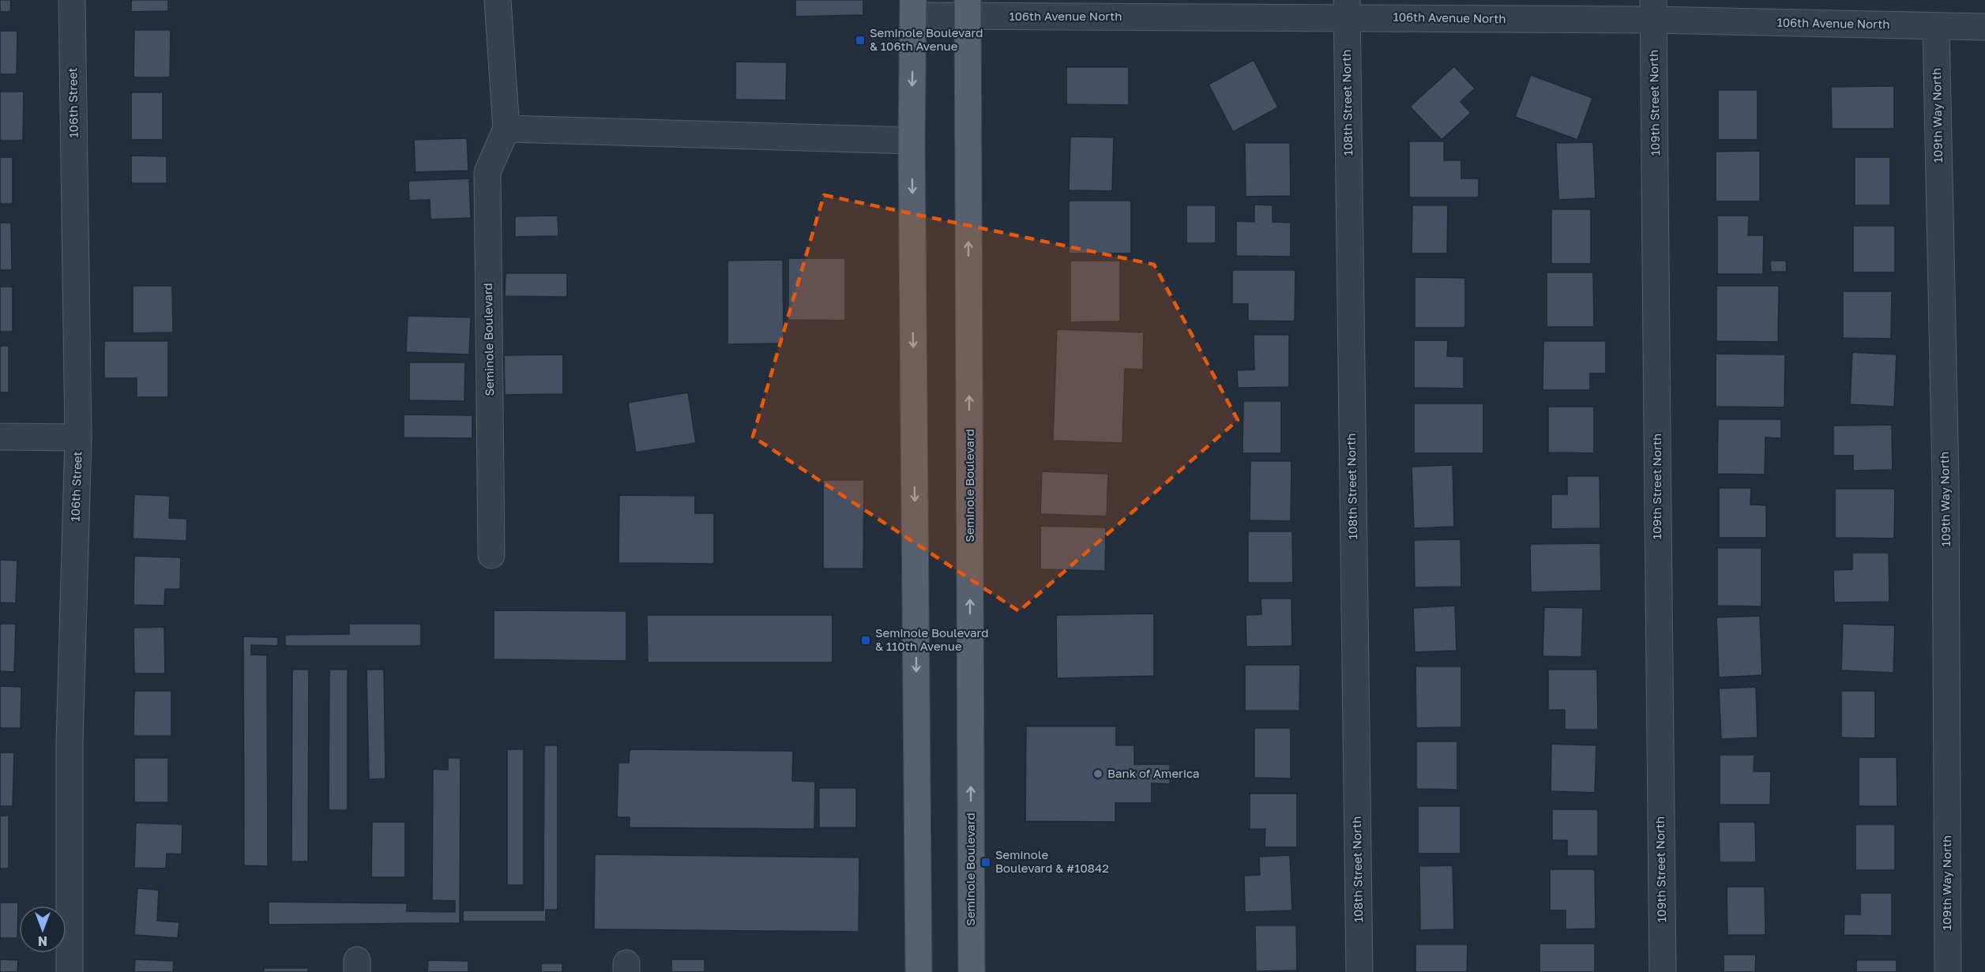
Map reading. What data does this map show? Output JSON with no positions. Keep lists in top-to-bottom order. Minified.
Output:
{"streets":{"main road":["Seminole Boulevard"],"street":["106th Avenue North","106th Street","108th Street North","109th Street North","109th Way North"]},"crossings":[["106th Avenue North","108th Street North"],["106th Avenue North","109th Street North"],["106th Avenue North","109th Way North"],["106th Avenue North","Seminole Boulevard"]],"one_way":["Seminole Boulevard"],"places":{"transit":["Seminole Boulevard & 106th Avenue","Seminole Boulevard & 110th Avenue","Seminole Boulevard & #10842"],"other":["Bank of America"]},"north":"bottom"}
